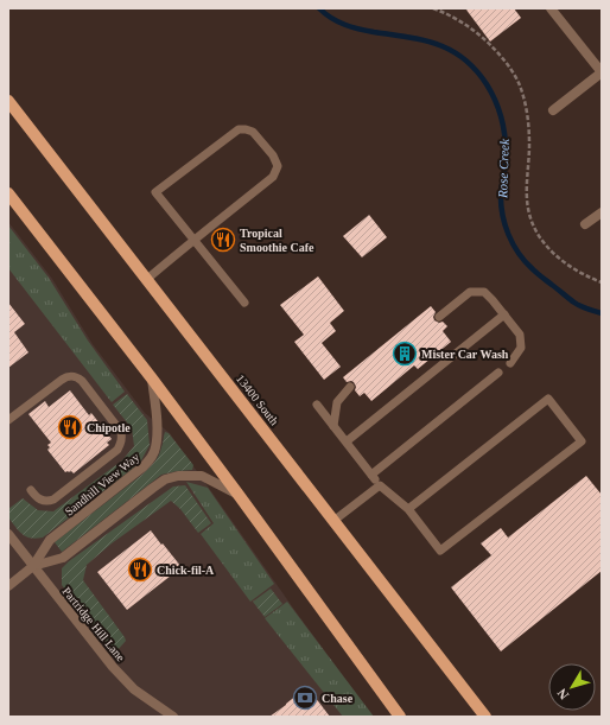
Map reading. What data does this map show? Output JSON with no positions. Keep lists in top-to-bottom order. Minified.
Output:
{"streets":{"main road":["13400 South"],"street":["Sandhill View Way","Partridge Hill Lane"]},"crossings":[["Sandhill View Way","Partridge Hill Lane"]],"water":["Rose Creek"],"places":{"restaurant":["Tropical Smoothie Cafe","Chipotle","Chick-fil-A"],"building":["Mister Car Wash"],"bank":["Chase"]},"north":"bottom left"}
